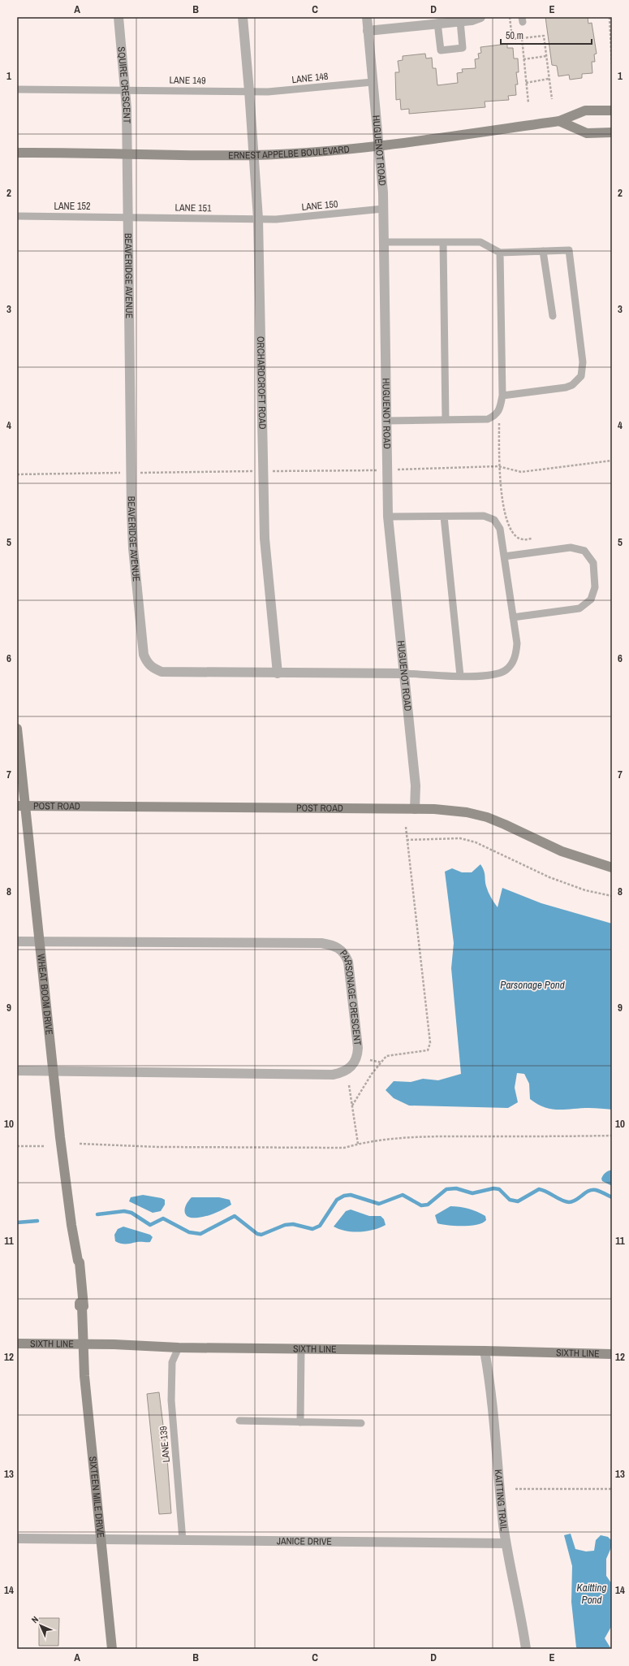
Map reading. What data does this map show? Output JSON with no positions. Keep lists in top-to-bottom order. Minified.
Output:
{"streets":{"street":["SQUIRE CRESCENT","HUGUENOT ROAD","ERNEST APPELBE BOULEVARD","BEAVERIDGE AVENUE","ORCHARDCROFT ROAD","POST ROAD","WHEAT BOOM DRIVE","PARSONAGE CRESCENT","SIXTH LINE","SIXTEEN MILE DRIVE","KAITTING TRAIL","JANICE DRIVE"],"lane":["LANE 148","LANE 149","LANE 150","LANE 152","LANE 151","LANE 139"]},"crossings":[["LANE 148","LANE 149"],["LANE 148","HUGUENOT ROAD"],["LANE 148","ORCHARDCROFT ROAD"],["LANE 149","SQUIRE CRESCENT"],["LANE 149","ORCHARDCROFT ROAD"],["SQUIRE CRESCENT","ERNEST APPELBE BOULEVARD"],["SQUIRE CRESCENT","BEAVERIDGE AVENUE"],["HUGUENOT ROAD","ERNEST APPELBE BOULEVARD"],["HUGUENOT ROAD","LANE 150"],["HUGUENOT ROAD","BEAVERIDGE AVENUE"],["HUGUENOT ROAD","POST ROAD"],["ERNEST APPELBE BOULEVARD","BEAVERIDGE AVENUE"],["ERNEST APPELBE BOULEVARD","ORCHARDCROFT ROAD"],["LANE 150","LANE 151"],["LANE 150","ORCHARDCROFT ROAD"],["LANE 152","LANE 151"],["LANE 152","BEAVERIDGE AVENUE"],["LANE 151","BEAVERIDGE AVENUE"],["LANE 151","ORCHARDCROFT ROAD"],["BEAVERIDGE AVENUE","ORCHARDCROFT ROAD"],["POST ROAD","WHEAT BOOM DRIVE"],["WHEAT BOOM DRIVE","PARSONAGE CRESCENT"],["WHEAT BOOM DRIVE","SIXTH LINE"],["WHEAT BOOM DRIVE","SIXTEEN MILE DRIVE"],["SIXTH LINE","LANE 139"],["SIXTH LINE","SIXTEEN MILE DRIVE"],["SIXTH LINE","KAITTING TRAIL"],["LANE 139","JANICE DRIVE"],["SIXTEEN MILE DRIVE","JANICE DRIVE"],["KAITTING TRAIL","JANICE DRIVE"]],"water":["Parsonage Pond","Kaitting Pond"],"scale_bar":"50 m","north":"top left","grid":{"columns":["A","B","C","D","E"],"rows":["1","2","3","4","5","6","7","8","9","10","11","12","13","14"]}}
